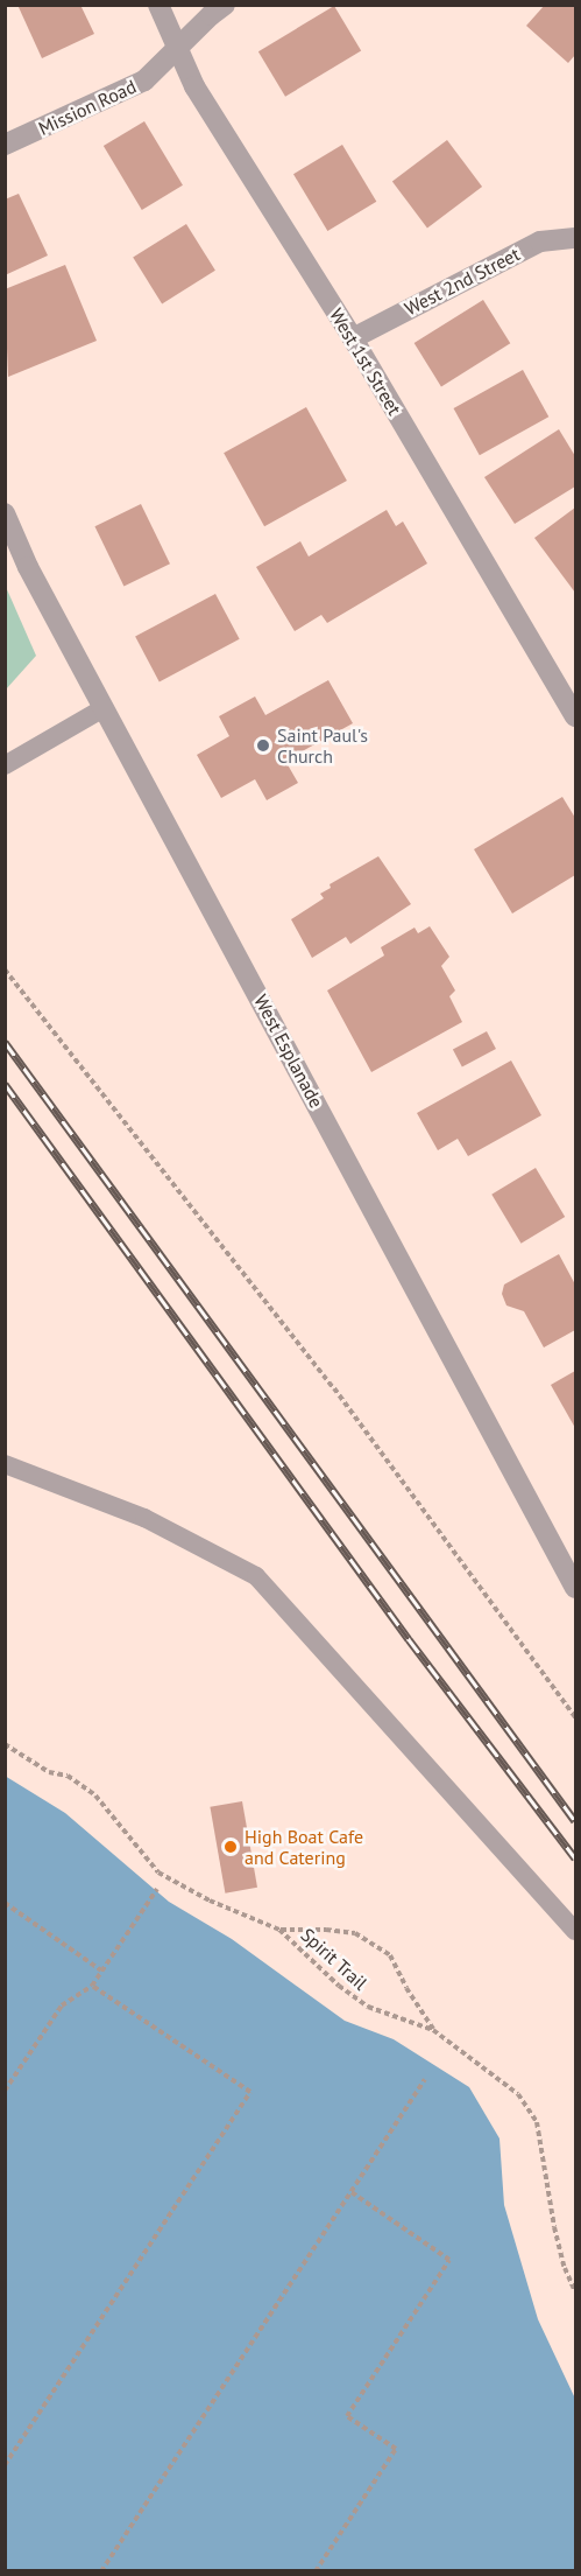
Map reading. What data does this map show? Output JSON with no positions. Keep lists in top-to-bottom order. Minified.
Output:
{"streets":{"street":["Mission Road","West 2nd Street","West 1st Street","West Esplanade"],"path":["Spirit Trail"]},"crossings":[["Mission Road","West 1st Street"],["West 2nd Street","West 1st Street"]],"places":["Saint Paul's Church","High Boat Cafe and Catering"]}
